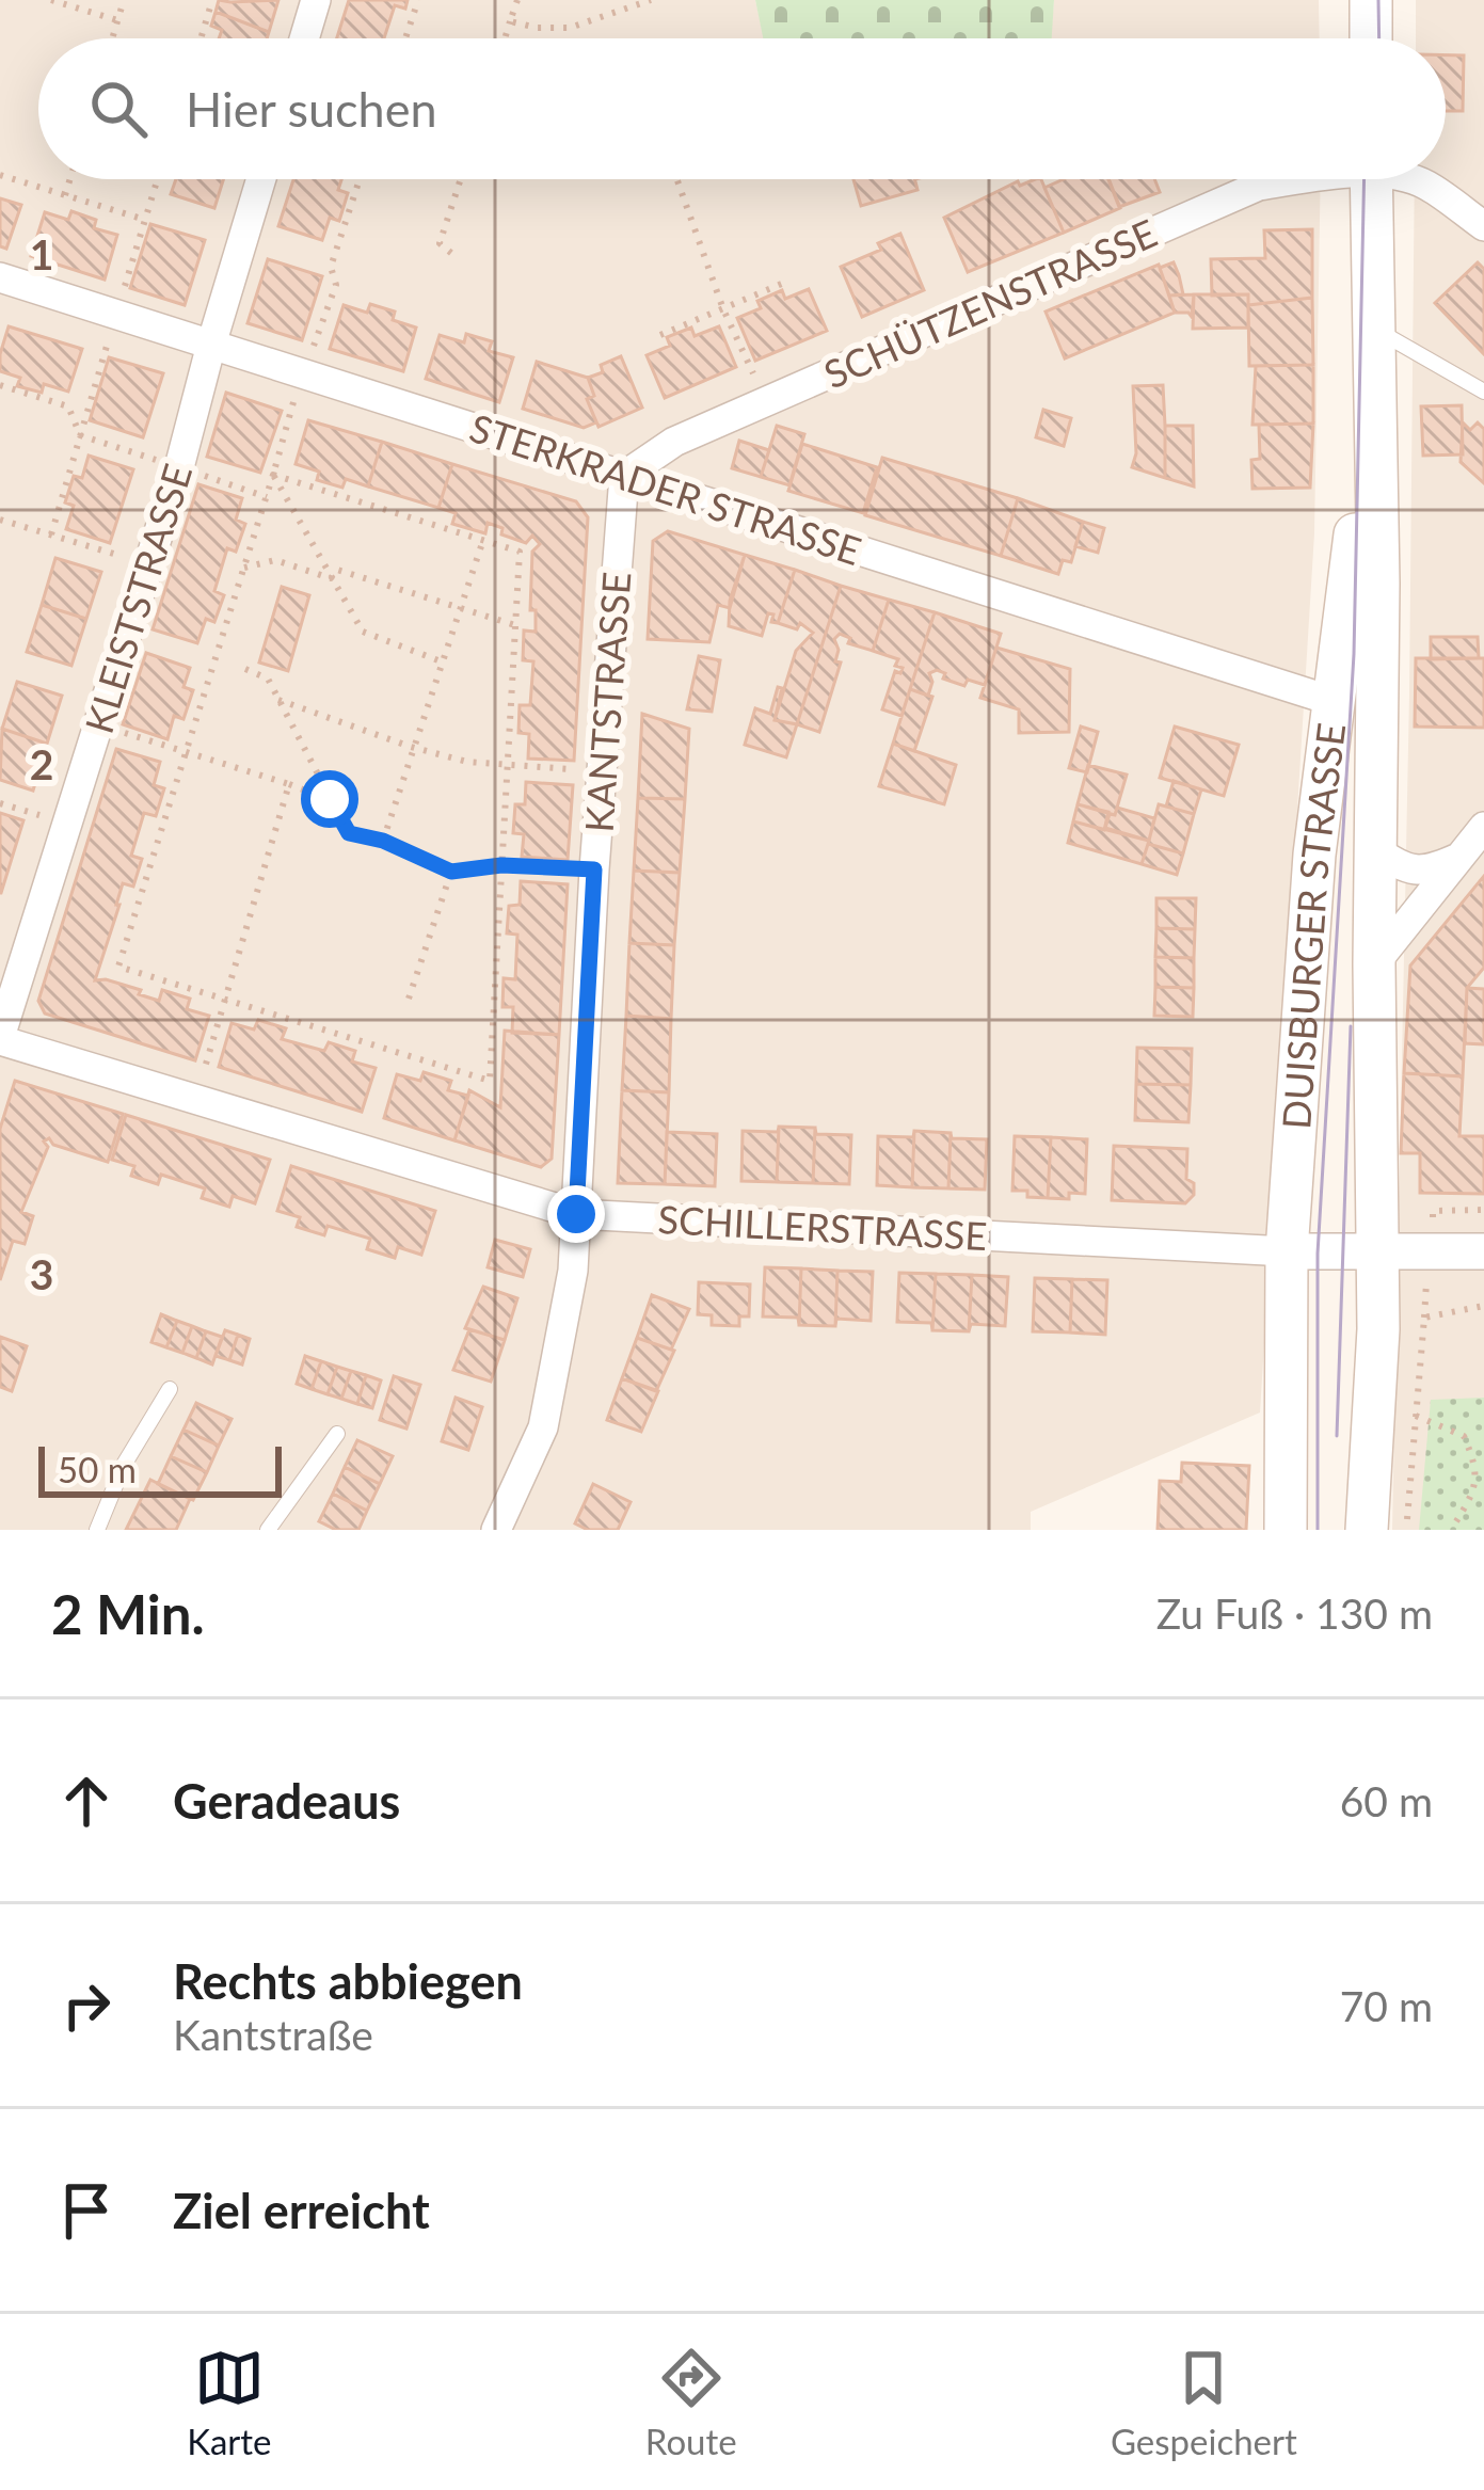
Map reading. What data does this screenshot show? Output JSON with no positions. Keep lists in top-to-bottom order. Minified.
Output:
{"streets":{"main road":["DUISBURGER STRASSE"],"street":["SCHÜTZENSTRASSE","STERKRADER STRASSE","KLEISTSTRASSE","KANTSTRASSE","SCHILLERSTRASSE"]},"crossings":[["SCHÜTZENSTRASSE","STERKRADER STRASSE"],["SCHÜTZENSTRASSE","KANTSTRASSE"],["STERKRADER STRASSE","KLEISTSTRASSE"],["STERKRADER STRASSE","KANTSTRASSE"],["STERKRADER STRASSE","DUISBURGER STRASSE"],["KLEISTSTRASSE","SCHILLERSTRASSE"],["KANTSTRASSE","SCHILLERSTRASSE"],["DUISBURGER STRASSE","SCHILLERSTRASSE"]],"scale_bar":"50 m","page":{"search":"Hier suchen","scale":"50 m","heading":["2 Min.","Zu Fuß · 130 m"],"list":[["Geradeaus","60 m"],["Rechts abbiegen","Kantstraße","70 m"],"Ziel erreicht"],"nav":["Karte","Route","Gespeichert"]},"grid":{"rows":["1","2","3"]}}
